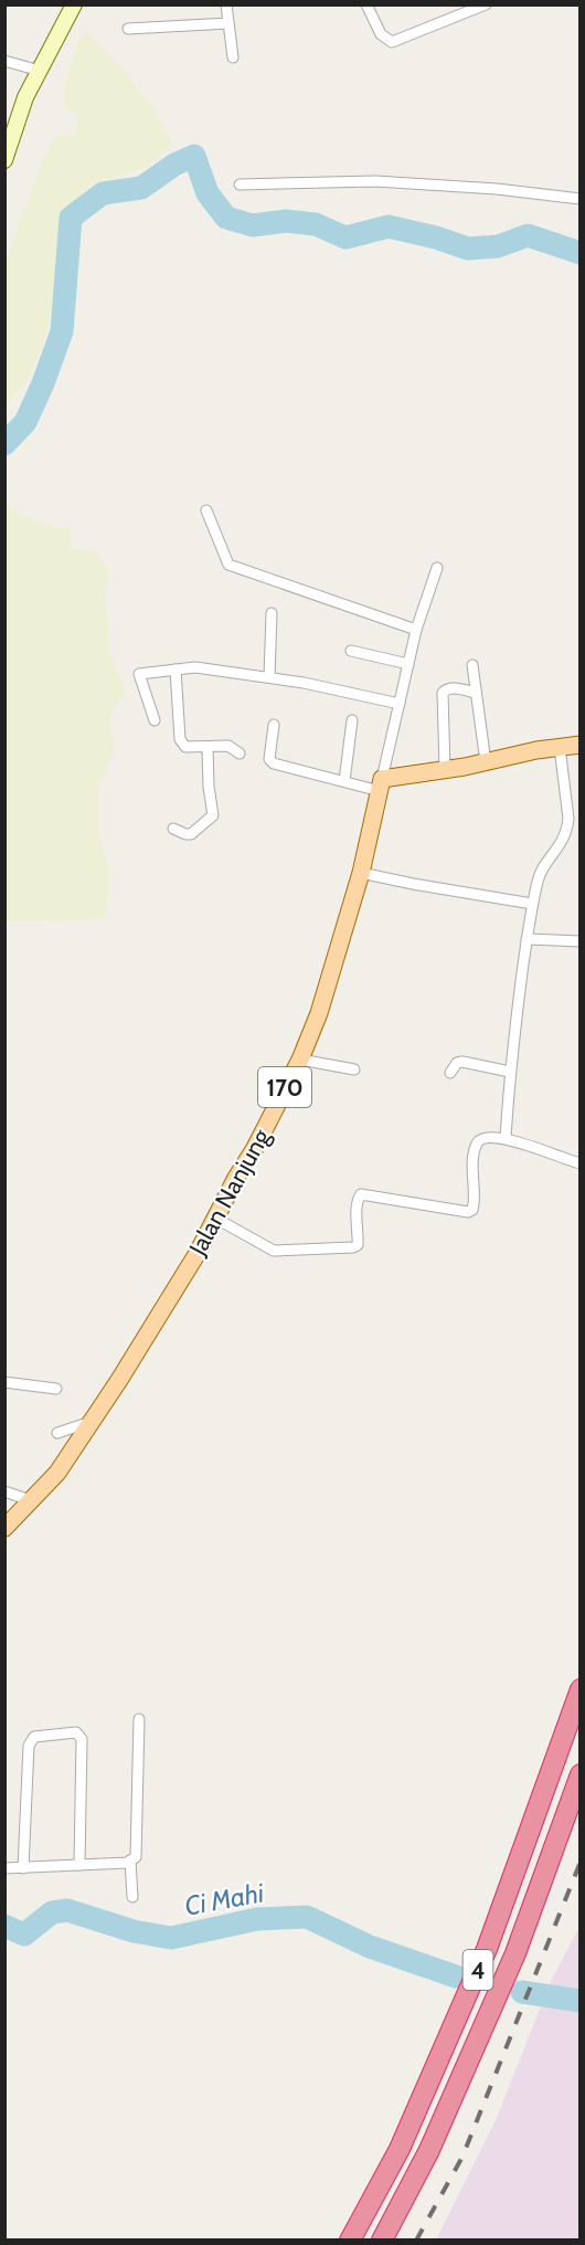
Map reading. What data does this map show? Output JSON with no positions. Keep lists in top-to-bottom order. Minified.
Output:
{"streets":{"highway":["4"],"main road":["170","Jalan Nanjung"]},"water":["Ci Mahi"]}
